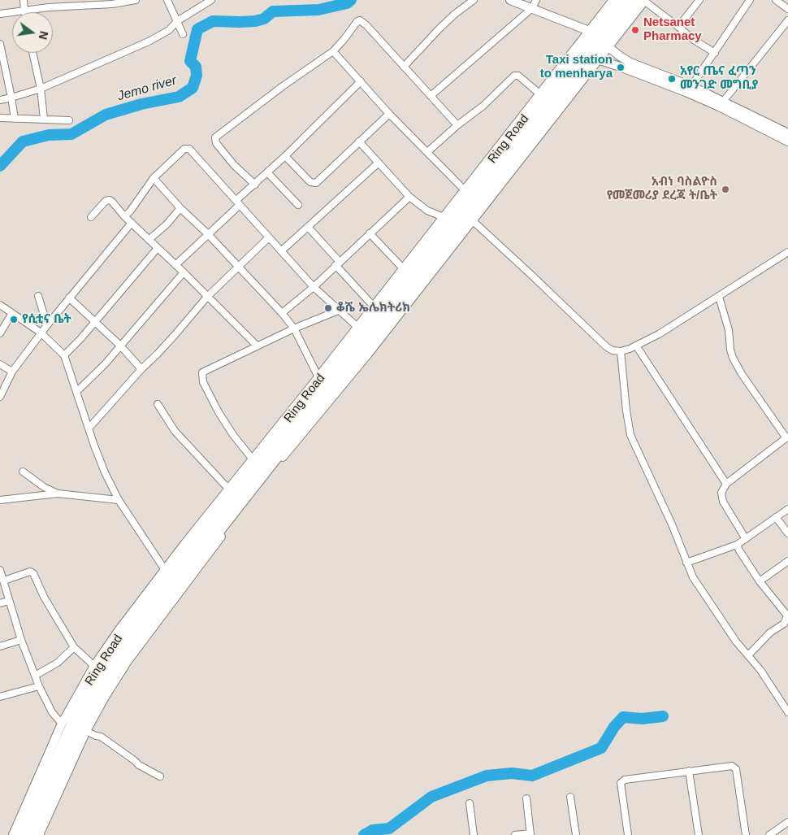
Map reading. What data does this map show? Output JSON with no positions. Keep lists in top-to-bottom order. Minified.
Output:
{"streets":{"highway":["Ring Road"]},"water":["Jemo river"],"places":["Netsanet Pharmacy","Taxi station to menharya","አየር ጤና ፈጣን መንገድ መግቢያ","አብነ ባስልዮስ የመጀመሪያ ደረጃ ት/ቤት","ቆሼ ኤሌክትሪክ","የሲቲና ቤት"],"north":"right"}
